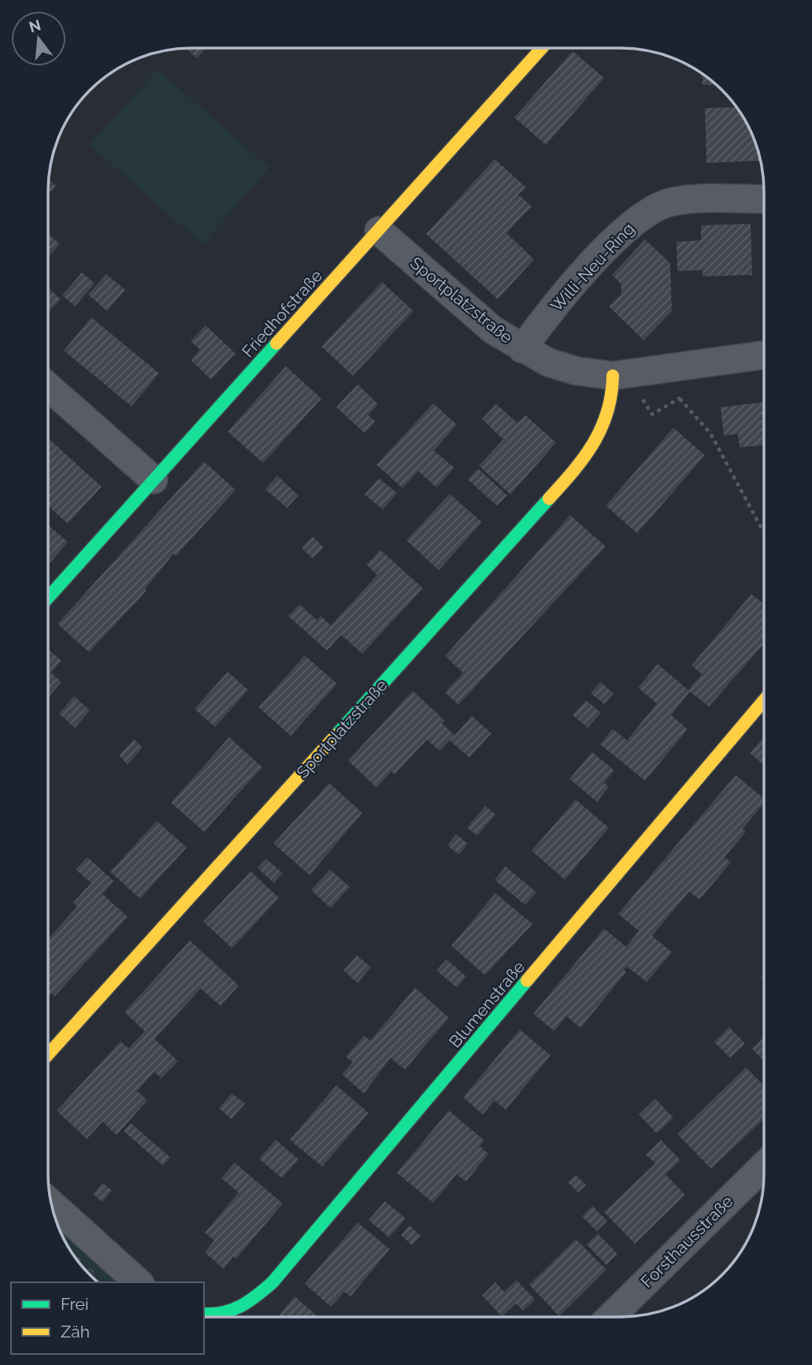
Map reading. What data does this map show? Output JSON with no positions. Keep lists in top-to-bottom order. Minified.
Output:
{"streets":{"street":["Willi-Neu-Ring","Sportplatzstraße","Friedhofstraße","Blumenstraße","Forsthausstraße"]},"crossings":[["Willi-Neu-Ring","Sportplatzstraße"],["Sportplatzstraße","Friedhofstraße"]],"legend":["Frei","Zäh"],"north":"top"}
